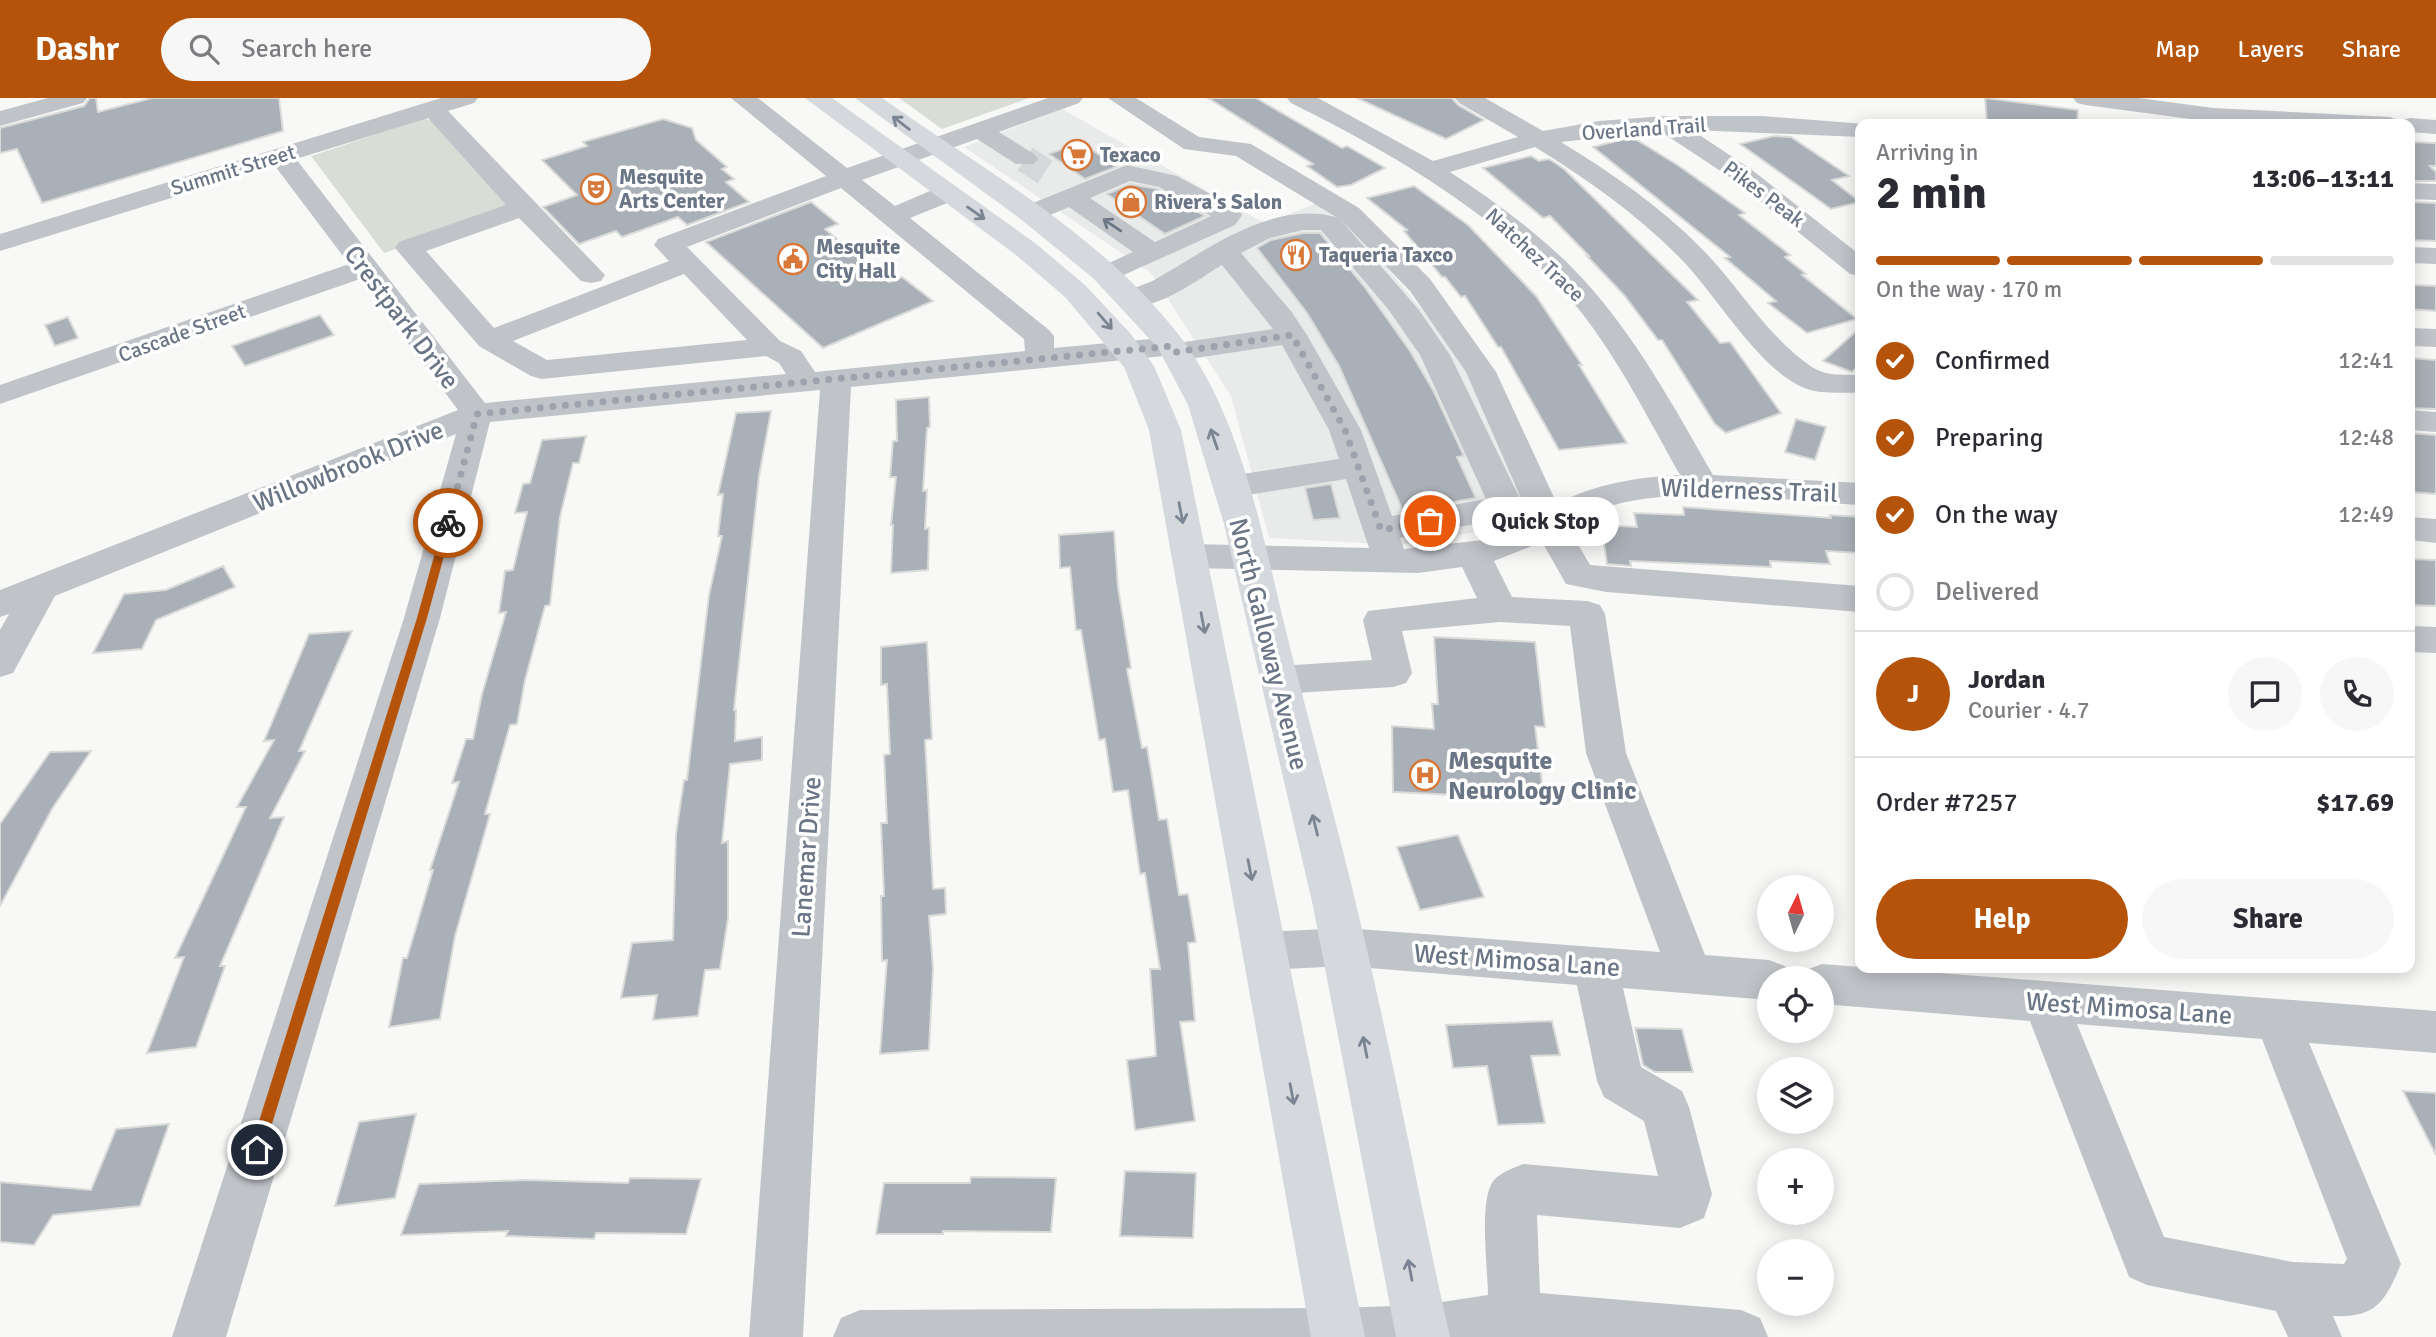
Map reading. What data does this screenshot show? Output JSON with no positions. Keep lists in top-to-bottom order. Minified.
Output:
{"streets":{"main road":["North Galloway Avenue"],"street":["Overland Trail","Summit Street","Pikes Peak","Natchez Trace","Crestpark Drive","Cascade Street","Willowbrook Drive","Wilderness Trail","Lanemar Drive","West Mimosa Lane"]},"crossings":[["Overland Trail","Pikes Peak"],["Overland Trail","Natchez Trace"],["Summit Street","Crestpark Drive"],["Natchez Trace","Wilderness Trail"],["Crestpark Drive","Cascade Street"],["Crestpark Drive","Willowbrook Drive"],["Willowbrook Drive","North Galloway Avenue"],["Willowbrook Drive","Lanemar Drive"],["Wilderness Trail","North Galloway Avenue"],["North Galloway Avenue","West Mimosa Lane"]],"places":{"supermarket":["Texaco"],"theatre":["Mesquite Arts Center"],"shop":["Rivera's Salon"],"restaurant":["Taqueria Taxco"],"public building":["Mesquite City Hall"],"other":["Quick Stop"],"hospital":["Mesquite Neurology Clinic"]},"north":"top","page":{"header":"Dashr","search":"Search here","nav":["Map","Layers","Share"],"heading":["2 min","Arriving in","13:06–13:11"],"panel":["Jordan","Courier · 4.7","Order #7257","$17.69"],"bar":"On the way · 170 m","list":[["Confirmed","12:41"],["Preparing","12:48"],["On the way","12:49"],"Delivered"],"bubble":"Quick Stop","round":"J","buttons":["Help","Share"],"map_buttons":["+","−"]}}
